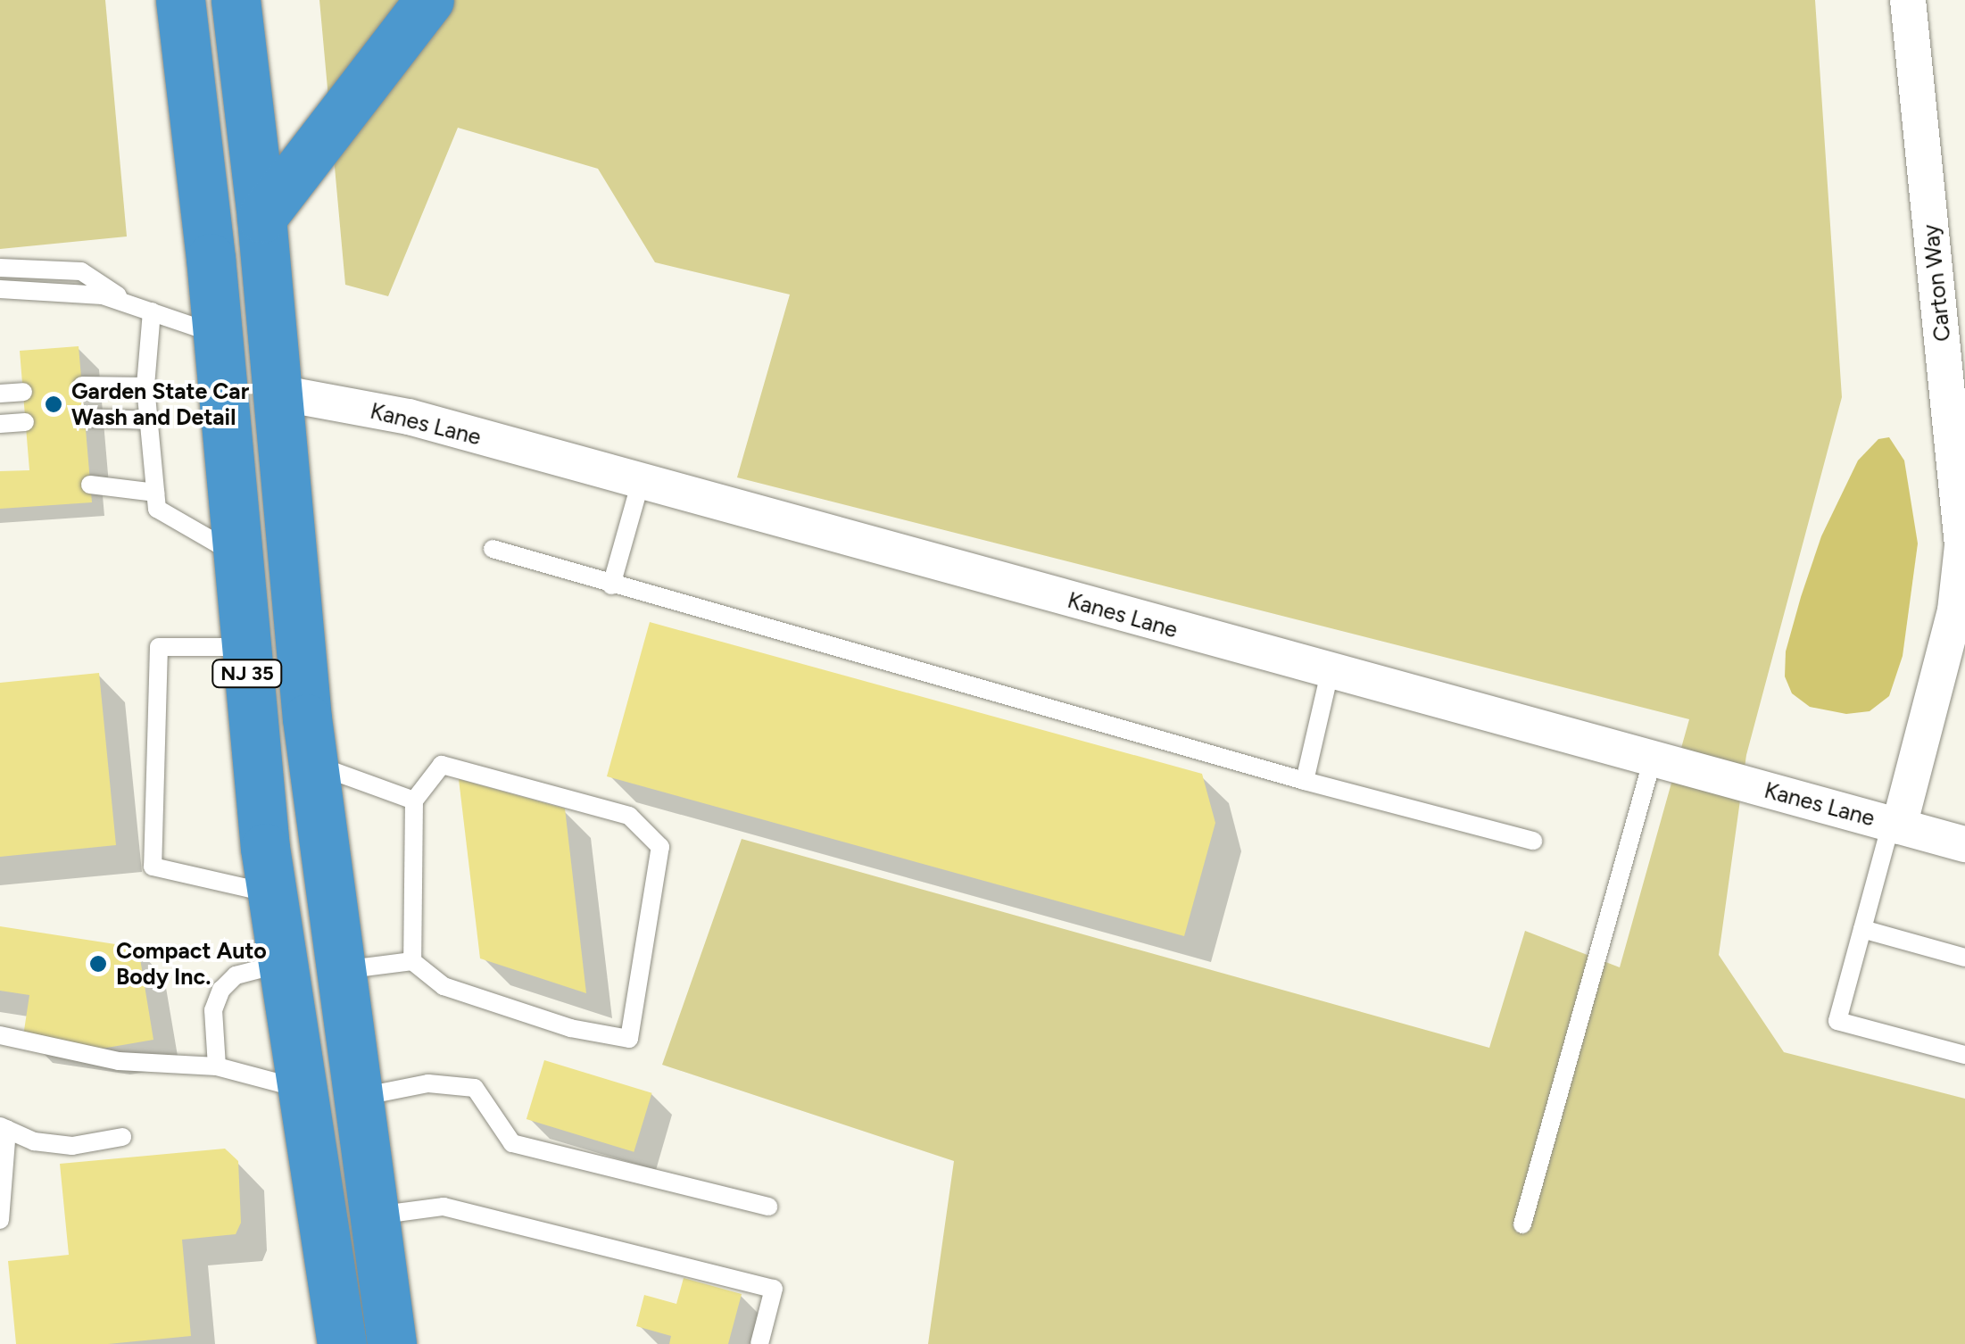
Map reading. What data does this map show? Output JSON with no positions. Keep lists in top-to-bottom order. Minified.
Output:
{"streets":{"highway":["NJ 35"],"street":["Carton Way","Kanes Lane"]},"crossings":[["Carton Way","Kanes Lane"],["Kanes Lane","NJ 35"]],"places":["Garden State Car Wash and Detail","Compact Auto Body Inc."]}
